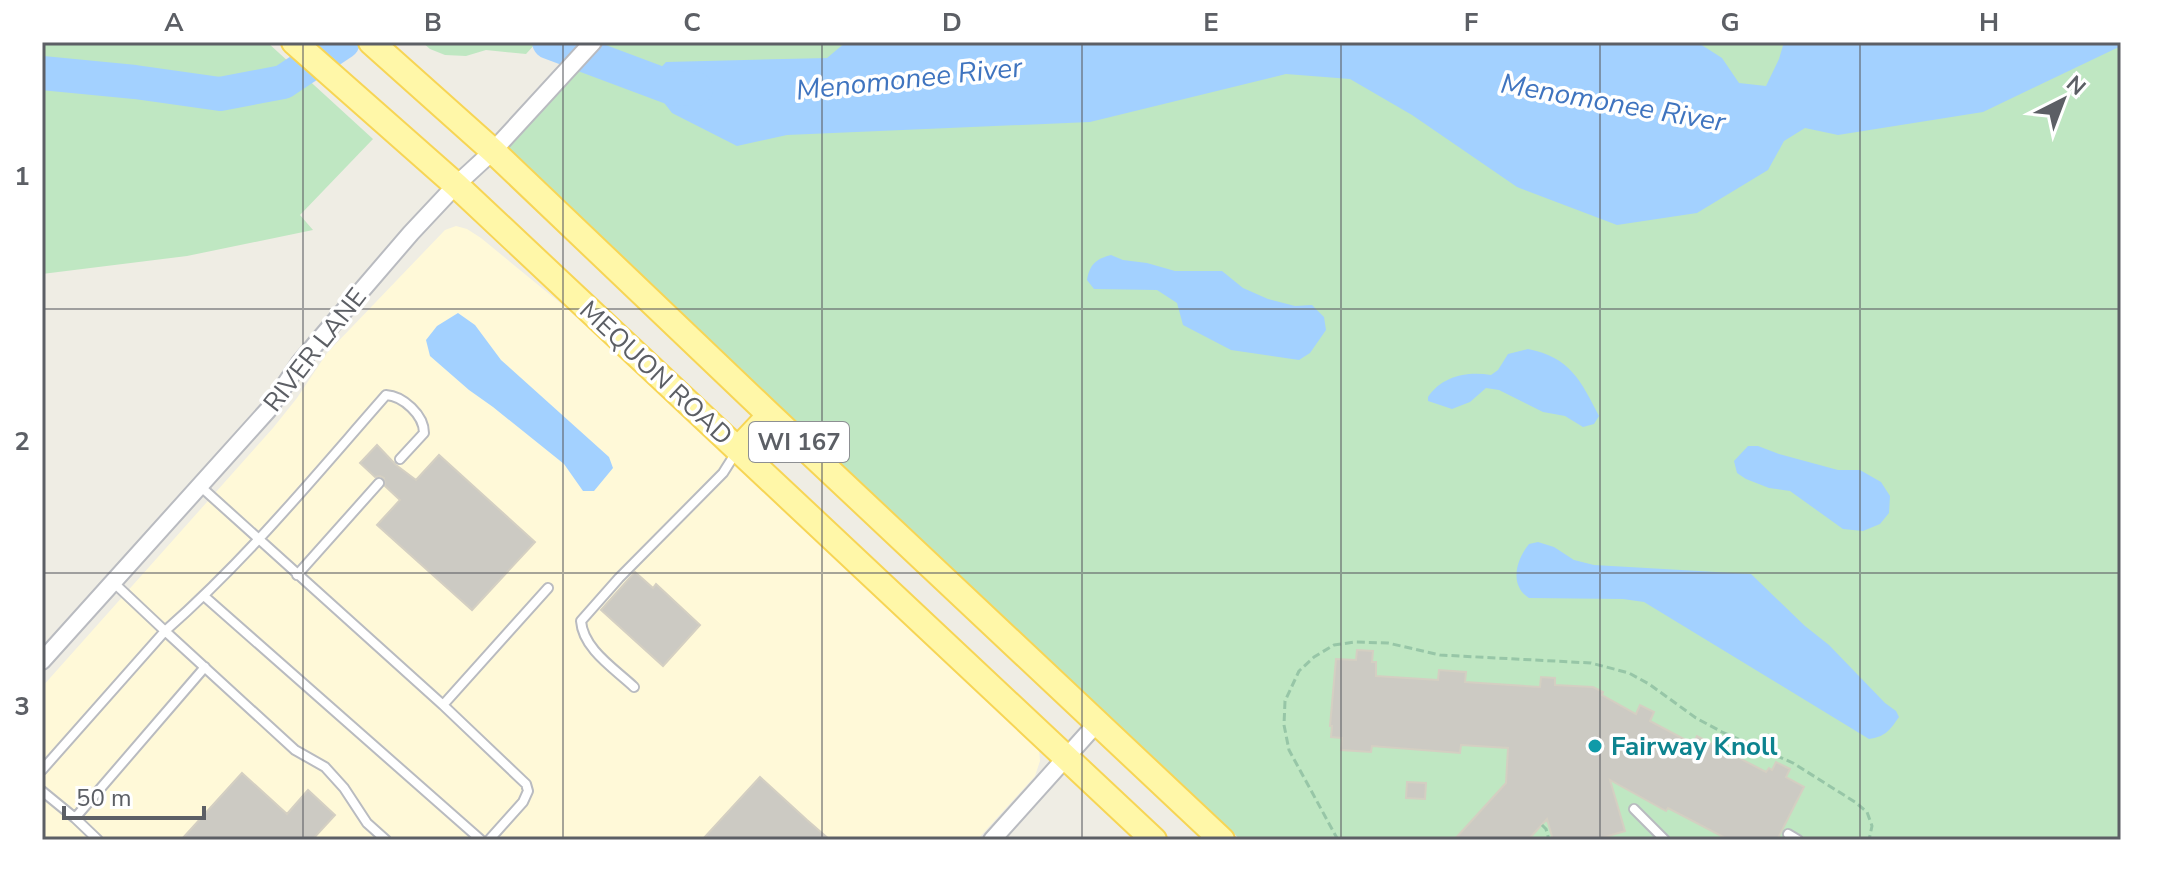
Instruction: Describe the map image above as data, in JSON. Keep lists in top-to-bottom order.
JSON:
{
  "streets": {
    "main road": ["MEQUON ROAD", "WI 167"],
    "street": ["RIVER LANE"]
  },
  "crossings": [
    ["RIVER LANE", "MEQUON ROAD"]
  ],
  "water": ["Menomonee River"],
  "places": ["Fairway Knoll"],
  "scale_bar": "50 m",
  "north": "top right",
  "grid": {
    "columns": [
      "A",
      "B",
      "C",
      "D",
      "E",
      "F",
      "G",
      "H"
    ],
    "rows": ["1", "2", "3"]
  }
}
